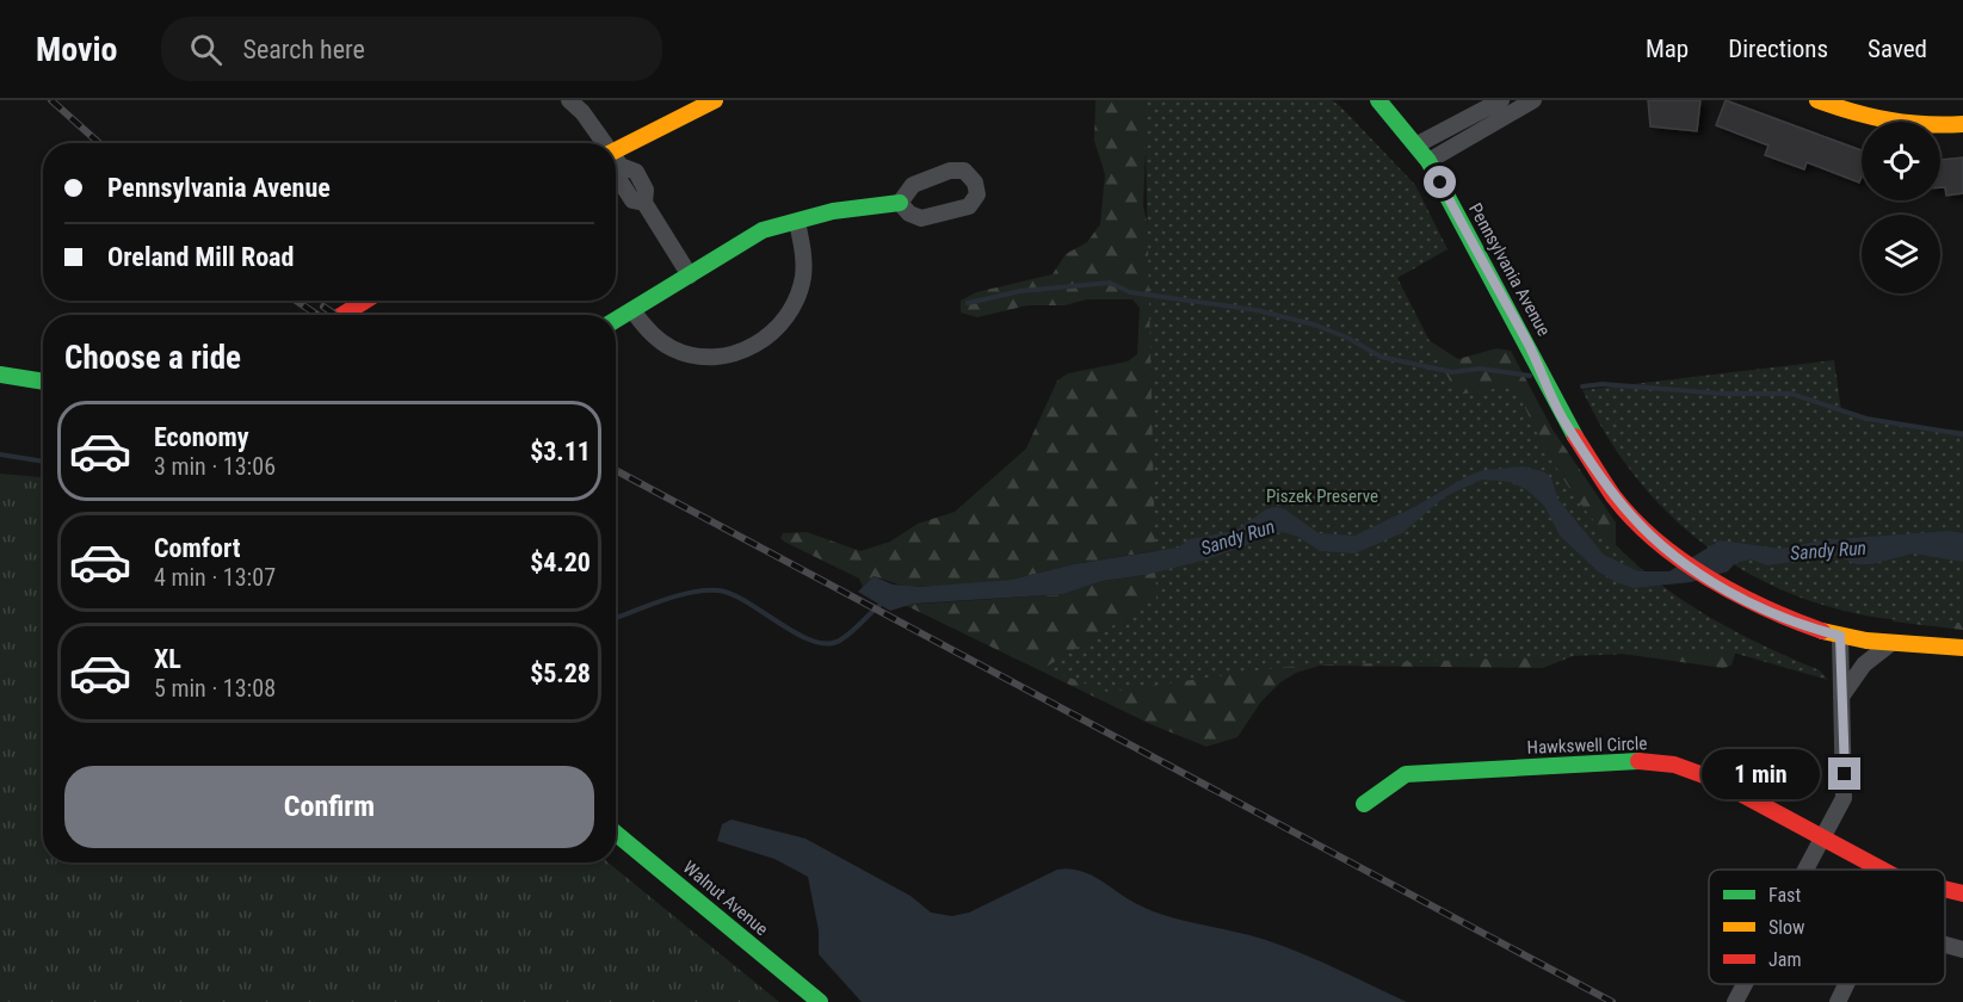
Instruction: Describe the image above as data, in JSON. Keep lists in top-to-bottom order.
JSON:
{
  "streets": {
    "street": ["Pennsylvania Avenue", "Hawkswell Circle", "Walnut Avenue"]
  },
  "water": ["Sandy Run"],
  "parks": ["Piszek Preserve"],
  "legend": ["Fast", "Slow", "Jam"],
  "page": {
    "header": "Movio",
    "search": "Search here",
    "nav": ["Map", "Directions", "Saved"],
    "banner": ["Pennsylvania Avenue", "Oreland Mill Road"],
    "heading": "Choose a ride",
    "list": [
      {
        "name": "Economy",
        "note": "3 min · 13:06",
        "value": "$3.11"
      },
      {
        "name": "Comfort",
        "note": "4 min · 13:07",
        "value": "$4.20"
      },
      {
        "name": "XL",
        "note": "5 min · 13:08",
        "value": "$5.28"
      }
    ],
    "bubble": "1 min",
    "buttons": "Confirm"
  }
}
